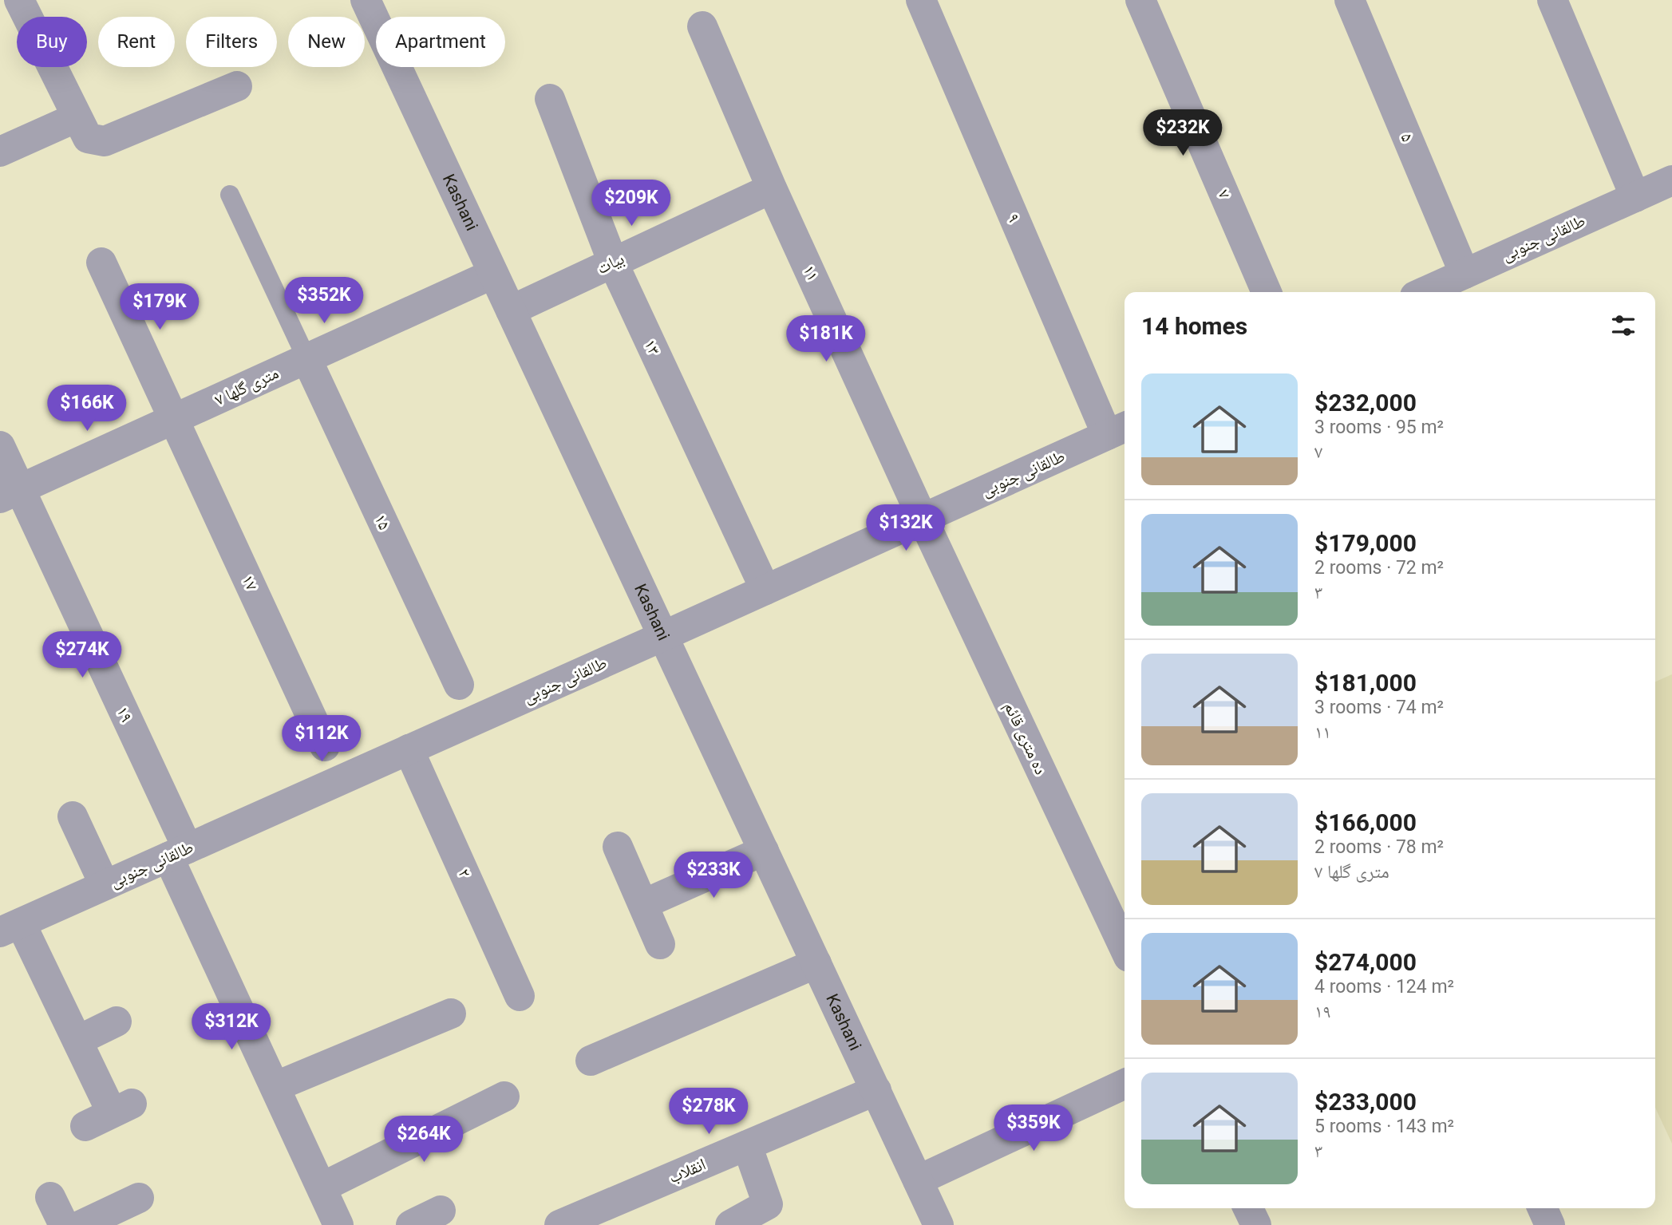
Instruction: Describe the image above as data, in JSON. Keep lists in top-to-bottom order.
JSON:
{
  "streets": {
    "street": [
      "۵",
      "۷",
      "Kashani",
      "۹",
      "طالقانی جنوبی",
      "بیات",
      "۱۱",
      "۱۳",
      "۷ متری گلها",
      "۱۵",
      "۱۷",
      "۱۹",
      "ده متری قائم",
      "۲",
      "انقلاب"
    ]
  },
  "crossings": [
    ["۵", "طالقانی جنوبی"],
    ["Kashani", "طالقانی جنوبی"],
    ["Kashani", "بیات"],
    ["Kashani", "۷ متری گلها"],
    ["Kashani", "انقلاب"],
    ["۹", "طالقانی جنوبی"],
    ["طالقانی جنوبی", "۱۱"],
    ["طالقانی جنوبی", "۱۳"],
    ["طالقانی جنوبی", "۱۹"],
    ["طالقانی جنوبی", "ده متری قائم"],
    ["طالقانی جنوبی", "۲"],
    ["بیات", "۱۱"],
    ["بیات", "۱۳"],
    ["۱۱", "ده متری قائم"],
    ["۷ متری گلها", "۱۵"],
    ["۷ متری گلها", "۱۷"],
    ["۷ متری گلها", "۱۹"]
  ],
  "page": {
    "chip": [
      "Buy",
      "Rent",
      "Filters",
      "New",
      "Apartment"
    ],
    "price": [
      "$232K",
      "$209K",
      "$352K",
      "$179K",
      "$181K",
      "$166K",
      "$132K",
      "$274K",
      "$112K",
      "$233K",
      "$312K",
      "$278K",
      "$359K",
      "$264K"
    ],
    "heading": "14 homes",
    "list": [
      {
        "name": "$232,000",
        "note": "3 rooms · 95 m² · ۷"
      },
      {
        "name": "$179,000",
        "note": "2 rooms · 72 m² · ۳"
      },
      {
        "name": "$181,000",
        "note": "3 rooms · 74 m² · ۱۱"
      },
      {
        "name": "$166,000",
        "note": "2 rooms · 78 m² · ۷ متری گلها"
      },
      {
        "name": "$274,000",
        "note": "4 rooms · 124 m² · ۱۹"
      },
      {
        "name": "$233,000",
        "note": "5 rooms · 143 m² · ۳"
      }
    ]
  }
}
